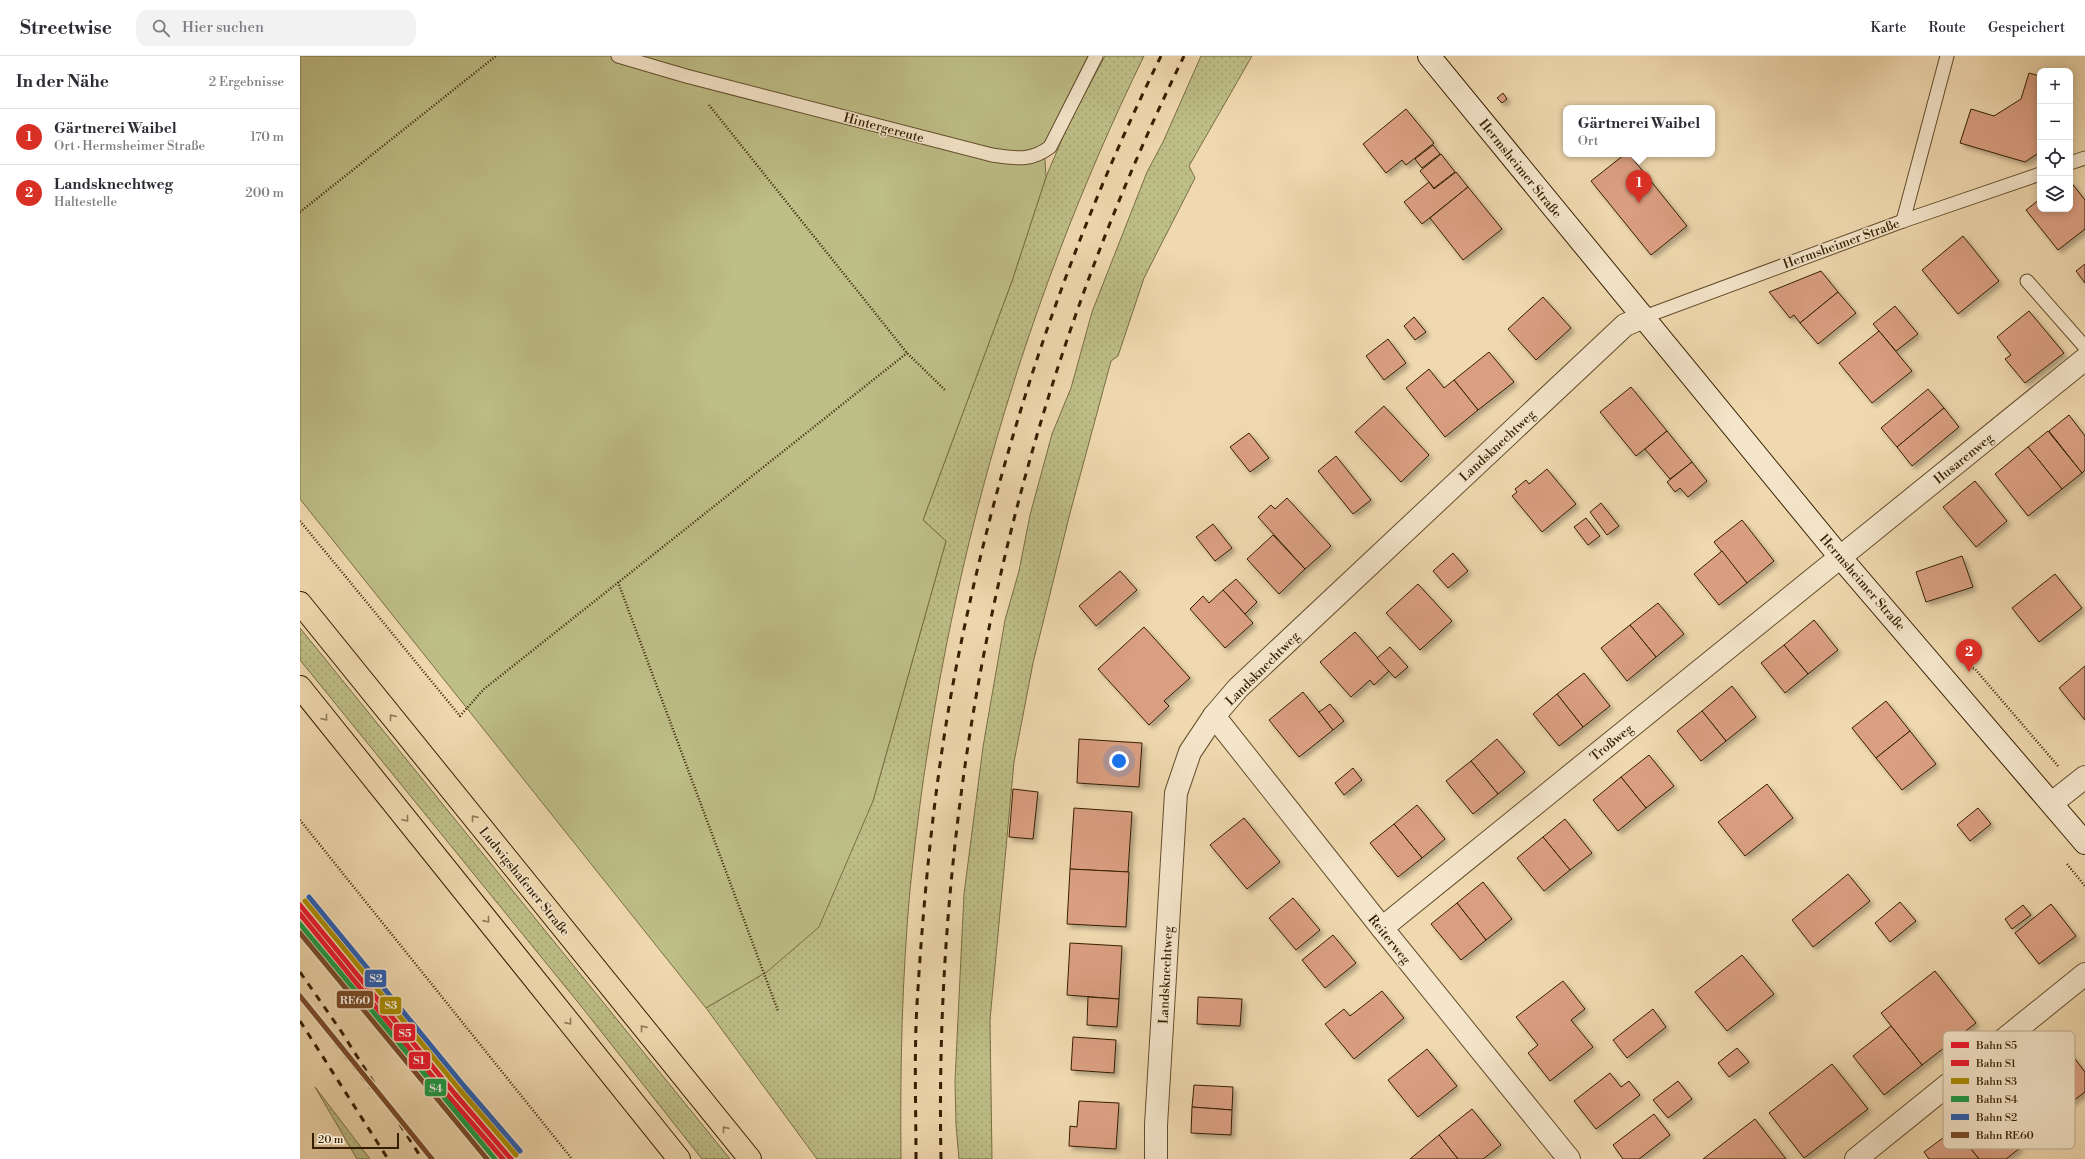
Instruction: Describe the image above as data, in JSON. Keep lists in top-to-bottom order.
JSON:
{
  "streets": {
    "main road": ["Ludwigshafener Straße"],
    "street": [
      "Hermsheimer Straße",
      "Landsknechtweg",
      "Husarenweg",
      "Troßweg",
      "Reiterweg"
    ],
    "lane": ["Hintergereute"]
  },
  "crossings": [
    ["Hermsheimer Straße", "Landsknechtweg"],
    ["Hermsheimer Straße", "Husarenweg"],
    ["Hermsheimer Straße", "Troßweg"],
    ["Landsknechtweg", "Reiterweg"],
    ["Husarenweg", "Troßweg"],
    ["Troßweg", "Reiterweg"]
  ],
  "lines": [
    "rail line S2",
    "rail line S3",
    "rail line S5",
    "rail line S1",
    "rail line S4",
    "rail line RE60"
  ],
  "legend": [
    "Bahn S5",
    "Bahn S1",
    "Bahn S3",
    "Bahn S4",
    "Bahn S2",
    "Bahn RE60"
  ],
  "scale_bar": "20 m",
  "page": {
    "header": "Streetwise",
    "search": "Hier suchen",
    "nav": ["Karte", "Route", "Gespeichert"],
    "heading": ["In der Nähe", "2 Ergebnisse"],
    "map_buttons": ["+", "−"],
    "popup": ["Gärtnerei Waibel", "Ort"],
    "list": [
      {
        "mark": "1",
        "name": "Gärtnerei Waibel",
        "note": "Ort · Hermsheimer Straße",
        "value": "170 m"
      },
      {
        "mark": "2",
        "name": "Landsknechtweg",
        "note": "Haltestelle",
        "value": "200 m"
      }
    ],
    "pins": ["1", "2"],
    "scale": "20 m"
  }
}
